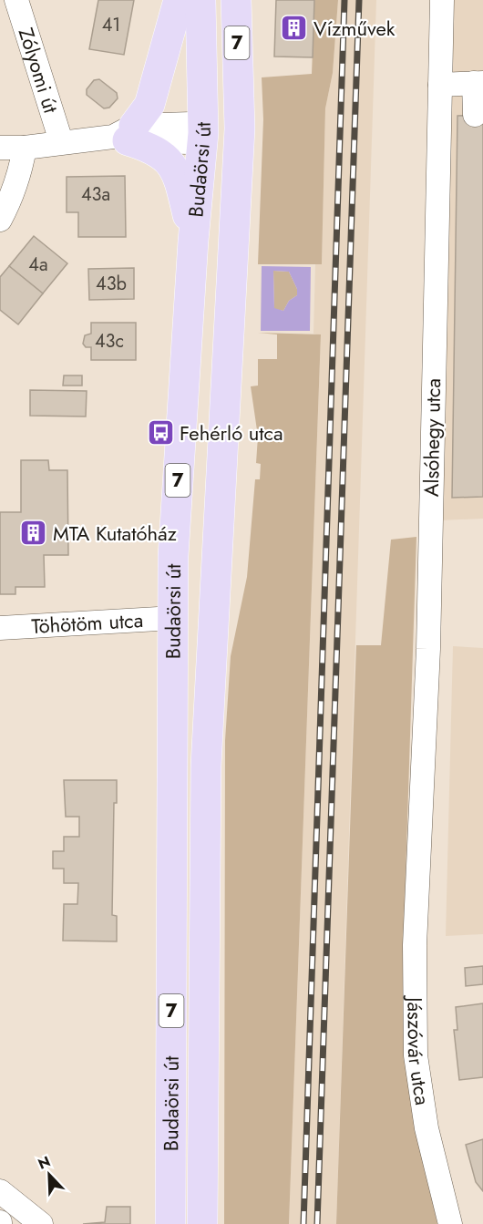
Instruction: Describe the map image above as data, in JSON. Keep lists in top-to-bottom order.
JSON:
{
  "streets": {
    "main road": ["7", "Budaörsi út"],
    "street": [
      "Zólyomi út",
      "Alsóhegy utca",
      "Töhötöm utca",
      "Jászóvár utca"
    ]
  },
  "crossings": [
    ["Budaörsi út", "Töhötöm utca"],
    ["Alsóhegy utca", "Jászóvár utca"]
  ],
  "places": {
    "building": ["Vízművek", "MTA Kutatóház"],
    "bus stop": ["Fehérló utca"]
  },
  "house_numbers": [
    "41",
    "43a",
    "4a",
    "43b",
    "43c"
  ],
  "north": "top left"
}
